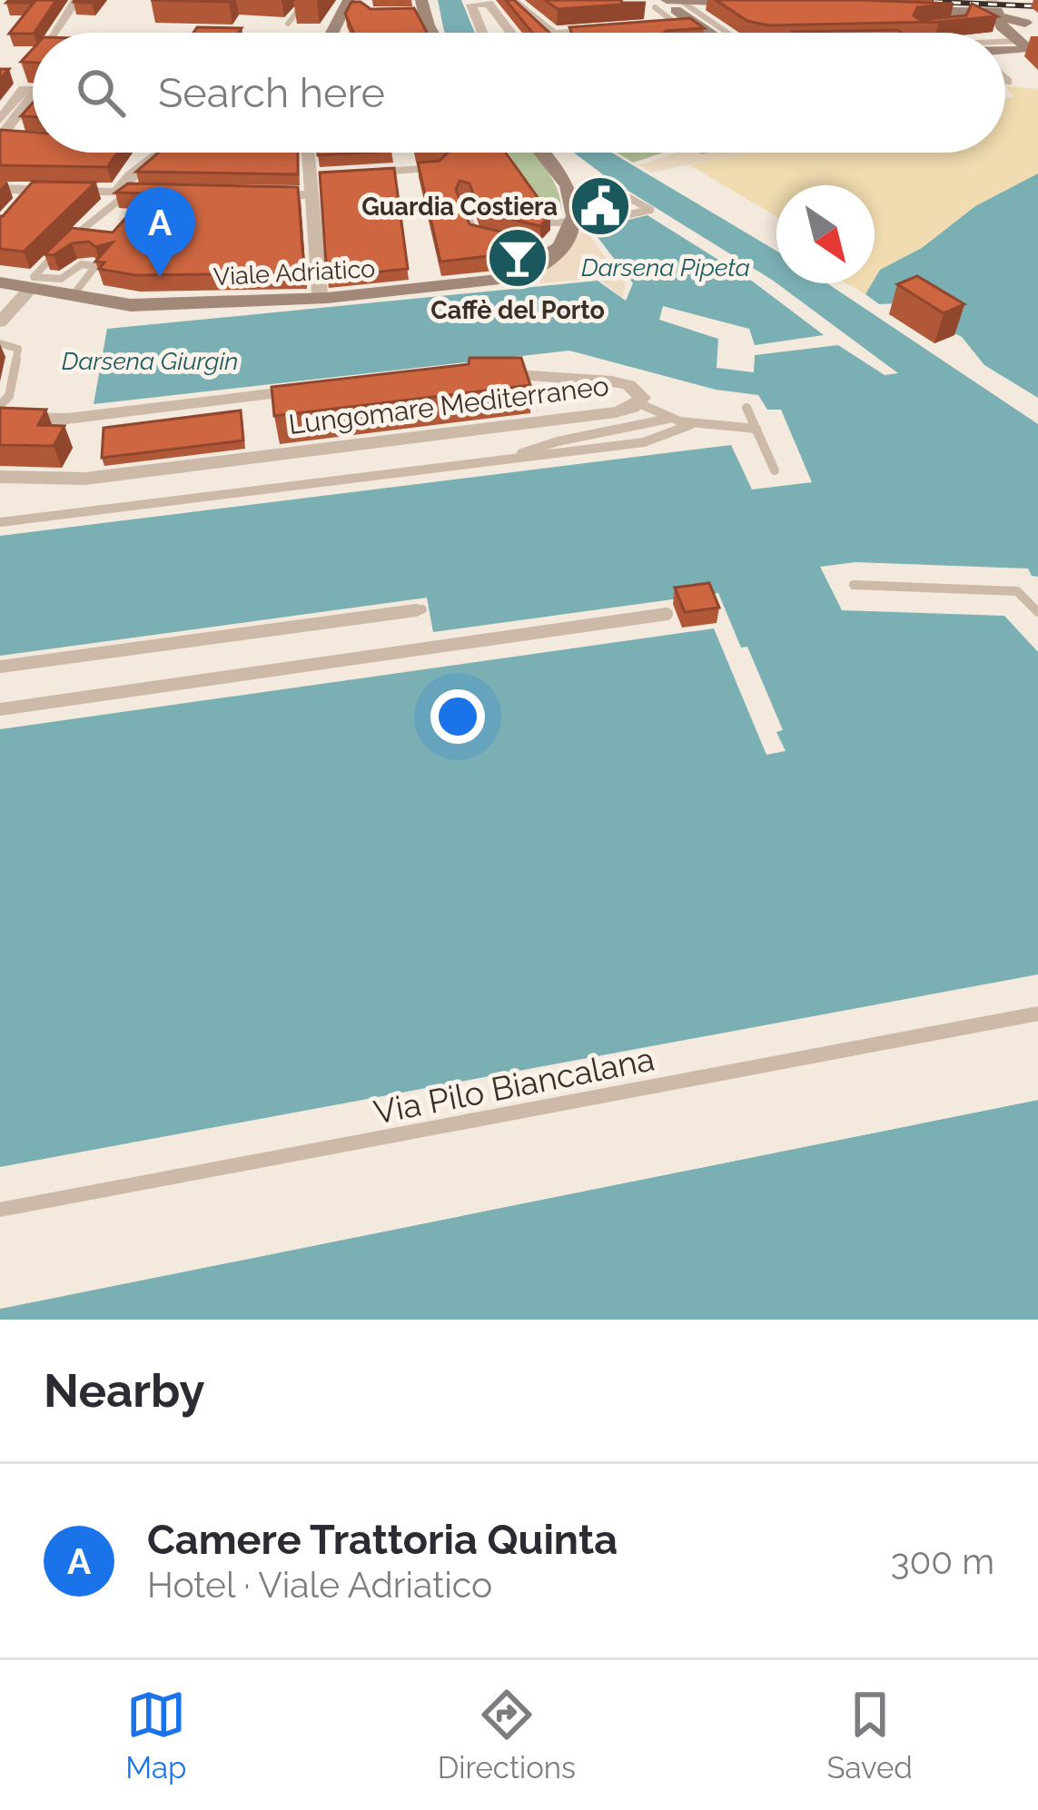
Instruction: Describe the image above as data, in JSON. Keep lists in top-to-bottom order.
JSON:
{
  "streets": {
    "street": ["Viale Adriatico", "Lungomare Mediterraneo"],
    "lane": ["Via Pilo Biancalana"]
  },
  "water": ["Darsena Pipeta", "Darsena Giurgin"],
  "places": {
    "public building": ["Guardia Costiera"],
    "bar": ["Caffè del Porto"]
  },
  "north": "bottom right",
  "page": {
    "search": "Search here",
    "pins": "A",
    "heading": "Nearby",
    "list": [
      {
        "mark": "A",
        "name": "Camere Trattoria Quinta",
        "note": "Hotel · Viale Adriatico",
        "value": "300 m"
      }
    ],
    "nav": ["Map", "Directions", "Saved"]
  }
}
